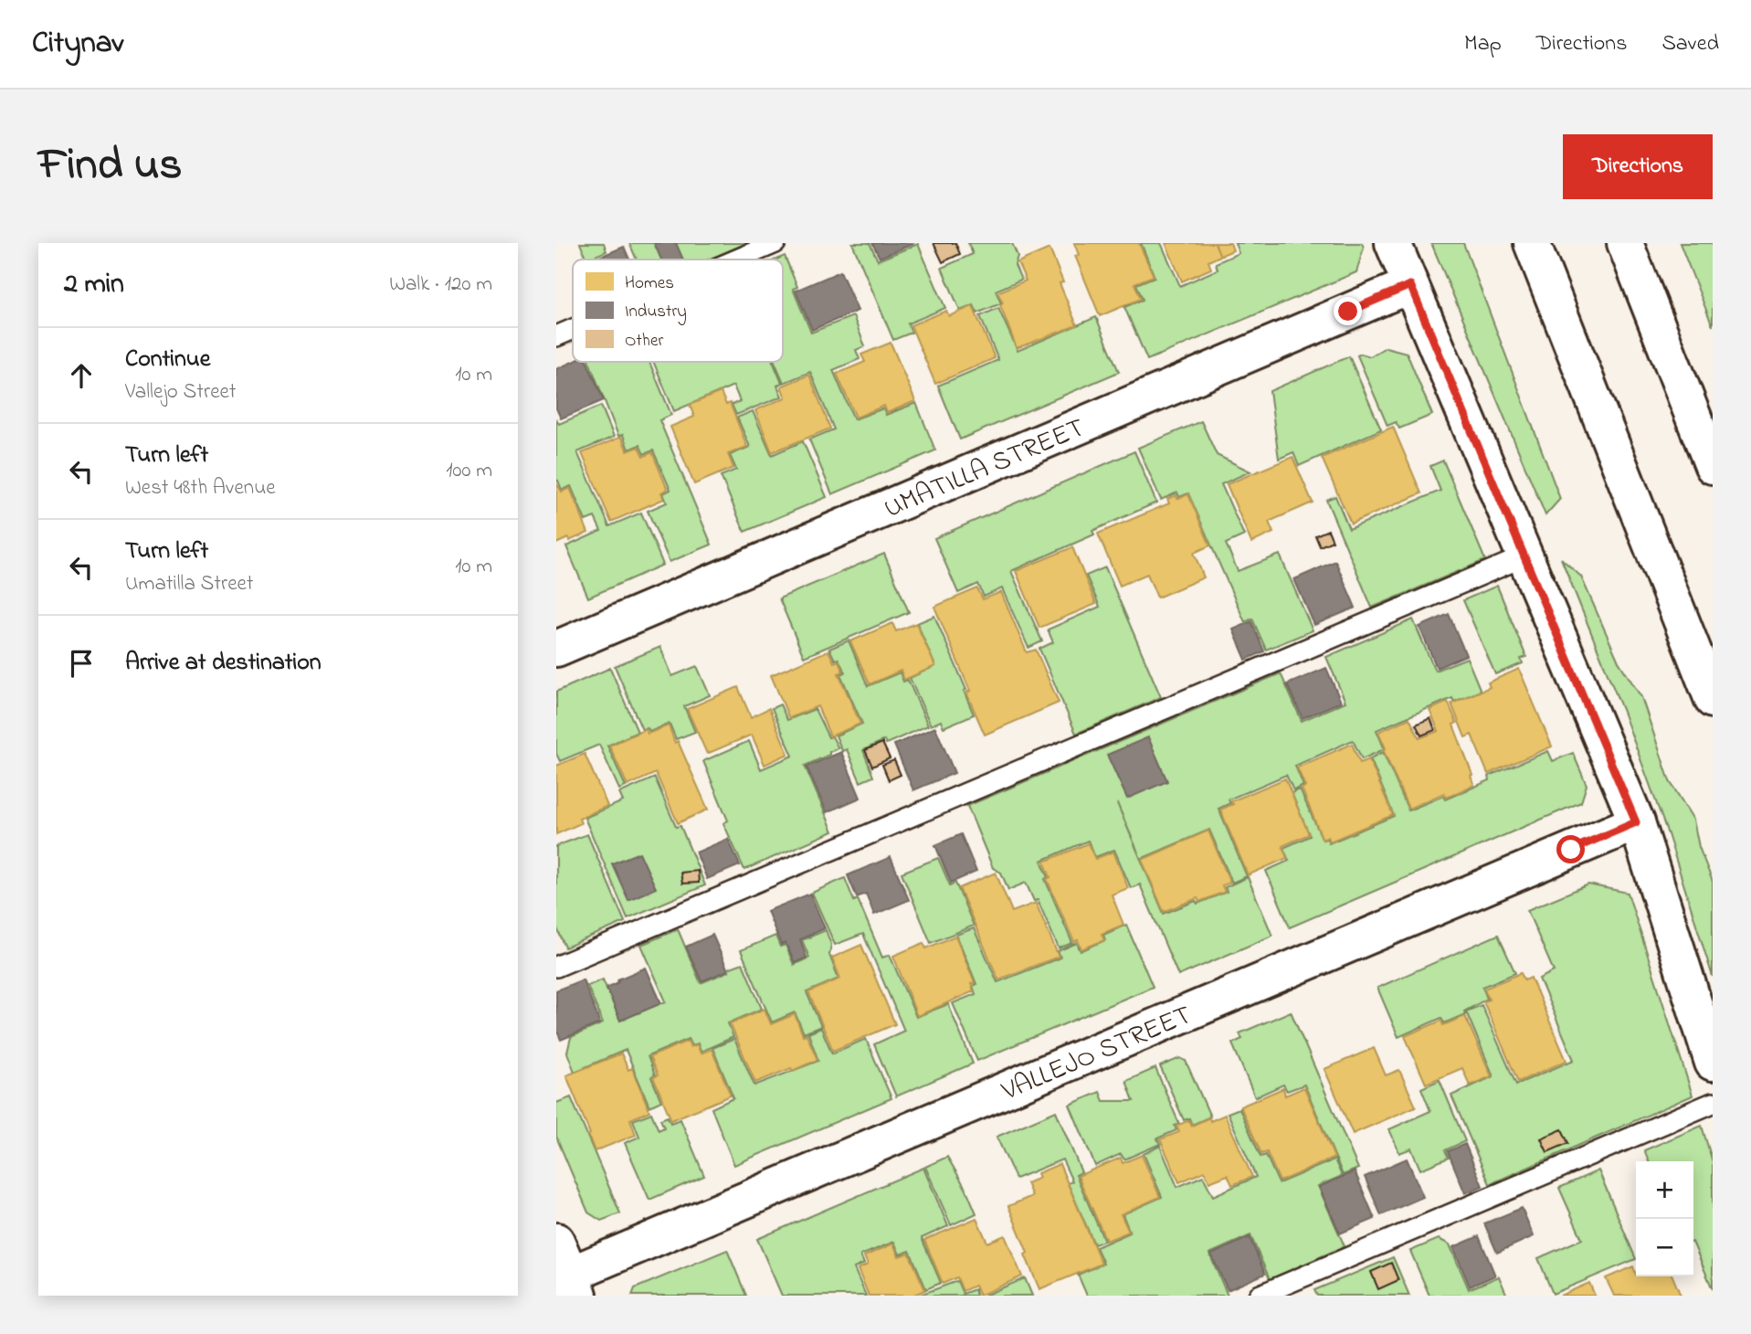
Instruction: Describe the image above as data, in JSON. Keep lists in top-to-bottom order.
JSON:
{
  "streets": {
    "main road": ["UMATILLA STREET", "VALLEJO STREET"]
  },
  "legend": ["Homes", "Industry", "Other"],
  "page": {
    "header": "Citynav",
    "nav": ["Map", "Directions", "Saved"],
    "title": "Find us",
    "buttons": "Directions",
    "heading": ["2 min", "Walk · 120 m"],
    "list": [
      ["Continue", "Vallejo Street", "10 m"],
      ["Turn left", "West 48th Avenue", "100 m"],
      ["Turn left", "Umatilla Street", "10 m"],
      "Arrive at destination"
    ],
    "map_buttons": ["+", "−"]
  }
}
